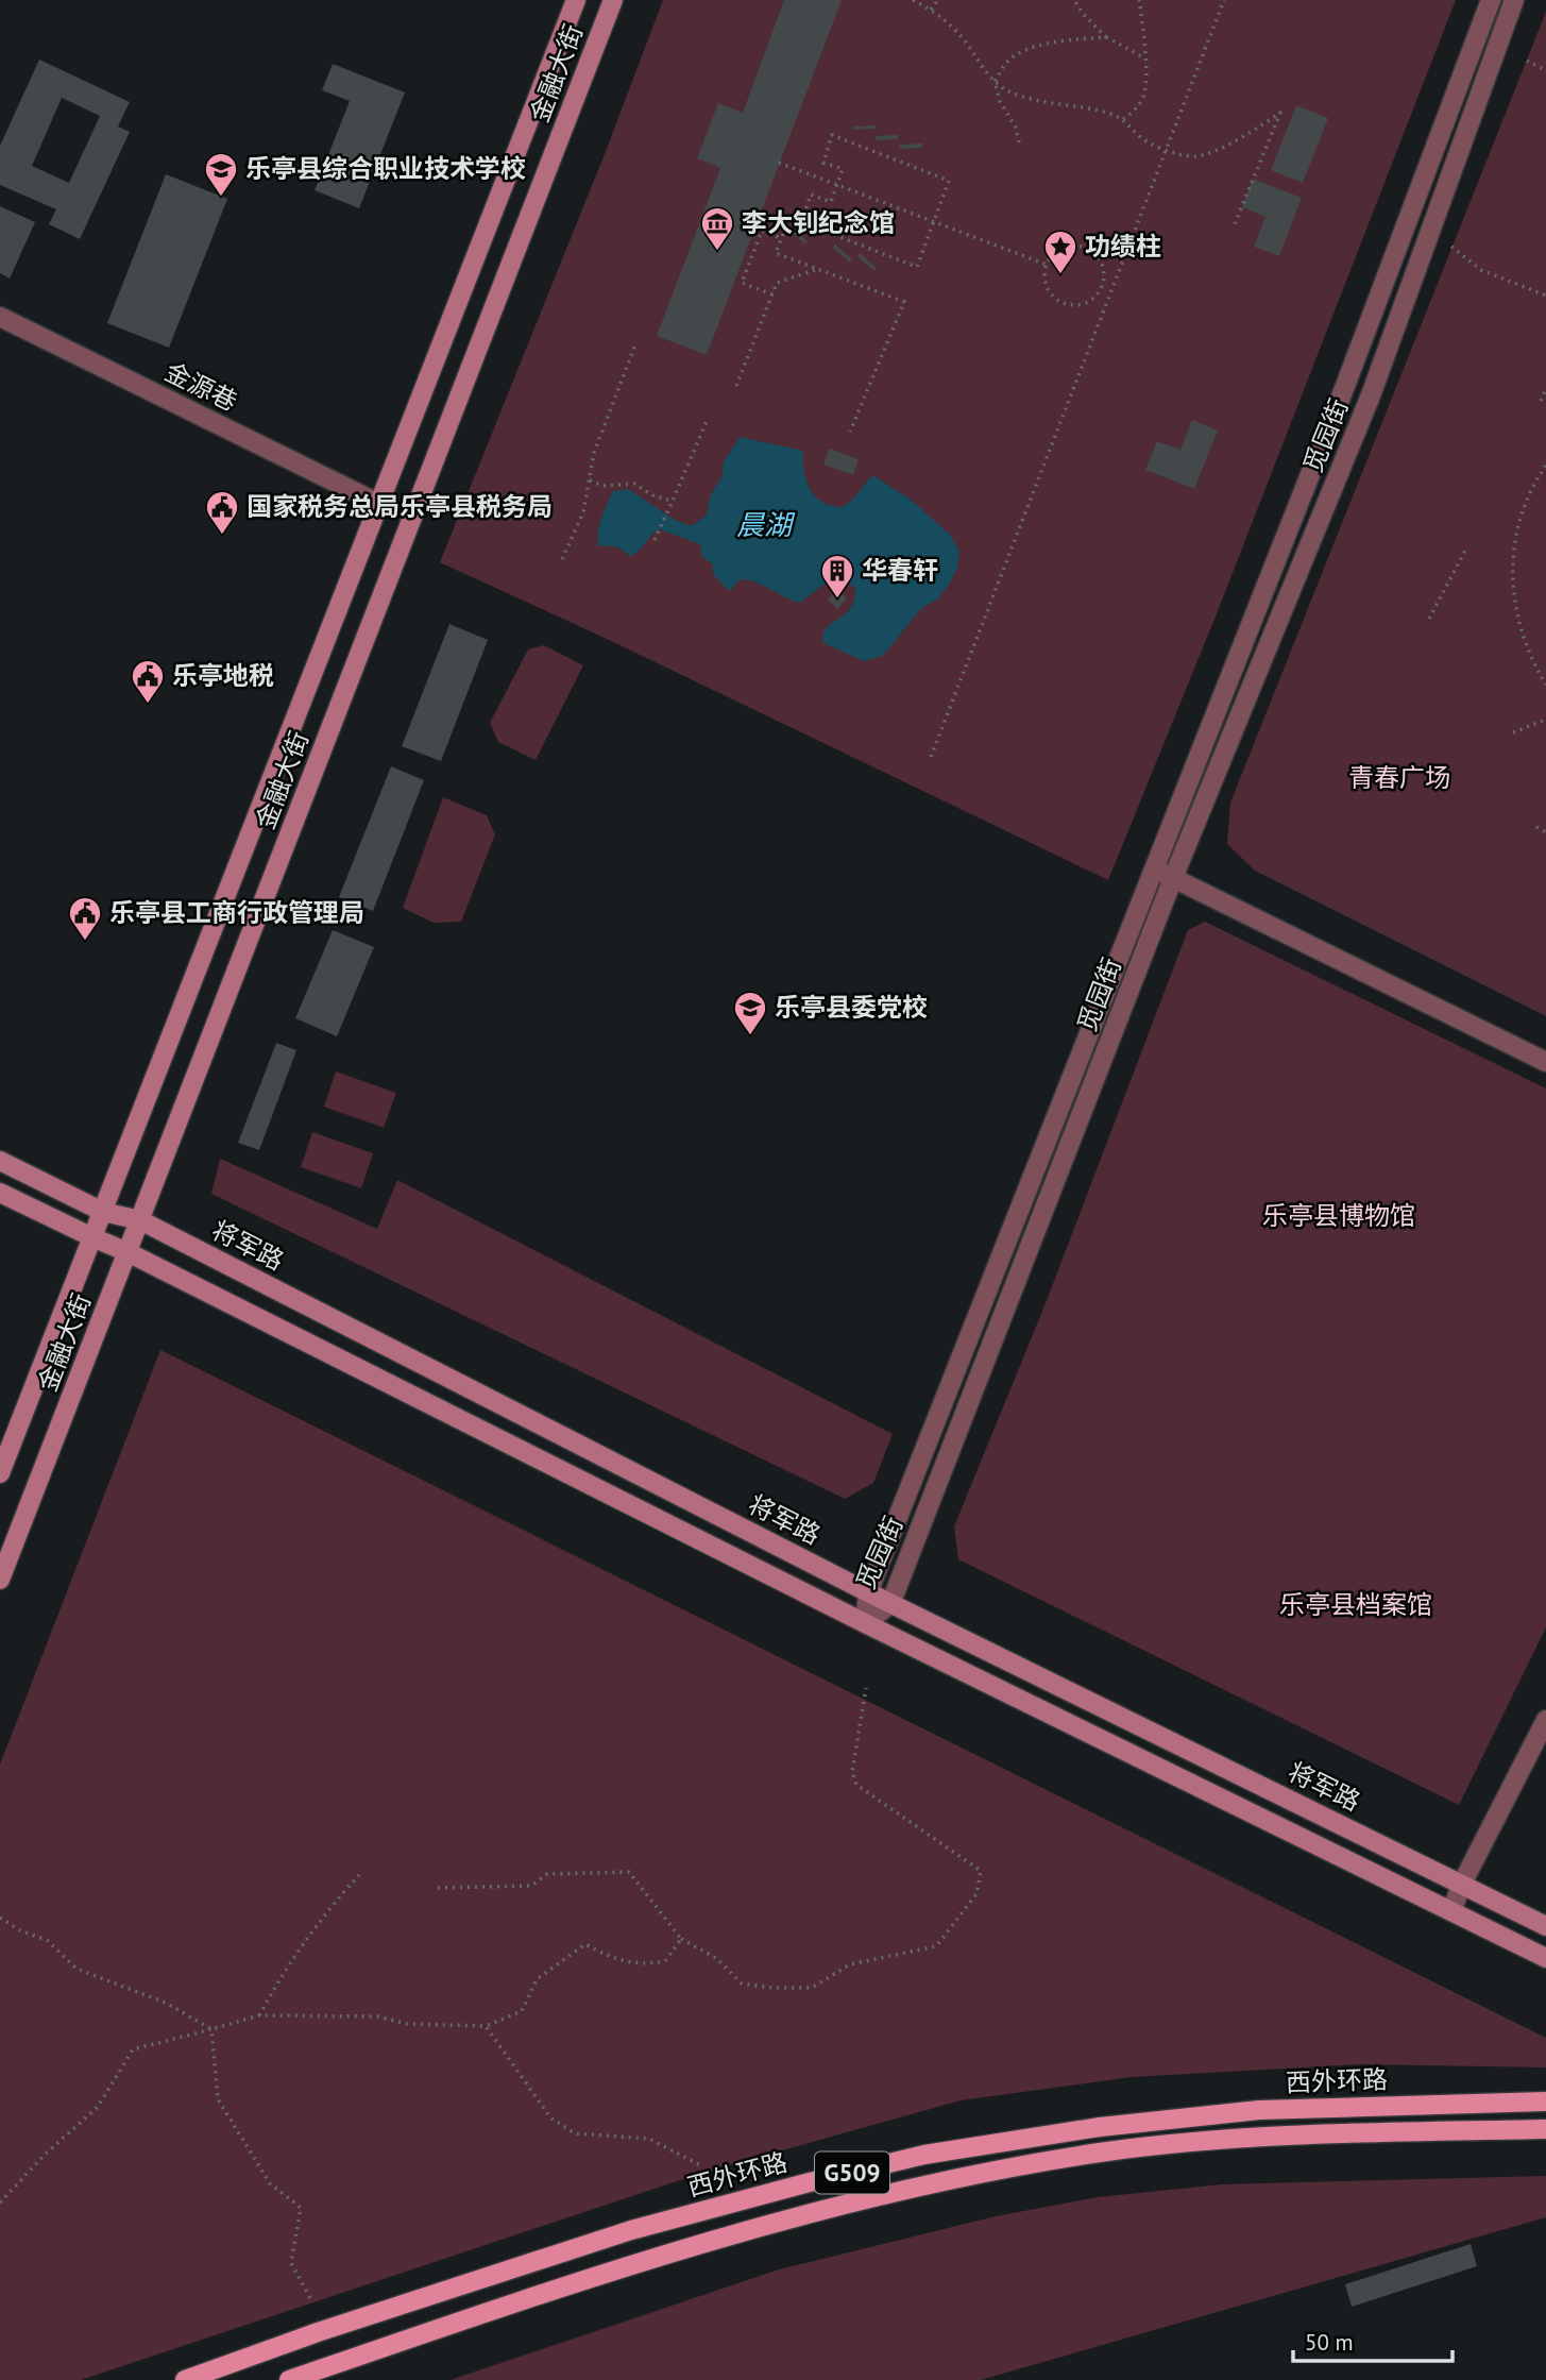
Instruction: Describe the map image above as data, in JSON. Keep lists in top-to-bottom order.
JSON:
{
  "streets": {
    "main road": [
      "金融大街",
      "将军路",
      "西外环路",
      "G509"
    ],
    "street": ["金源巷", "觅园街"]
  },
  "crossings": [
    ["金融大街", "金源巷"],
    ["金融大街", "将军路"],
    ["觅园街", "将军路"]
  ],
  "water": ["晨湖"],
  "parks": ["青春广场", "乐亭县博物馆", "乐亭县档案馆"],
  "places": {
    "school or university": ["乐亭县综合职业技术学校", "乐亭县委党校"],
    "museum": ["李大钊纪念馆"],
    "place": ["功绩柱"],
    "public building": ["国家税务总局乐亭县税务局", "乐亭地税", "乐亭县工商行政管理局"],
    "building": ["华春轩"]
  },
  "scale_bar": "50 m"
}
